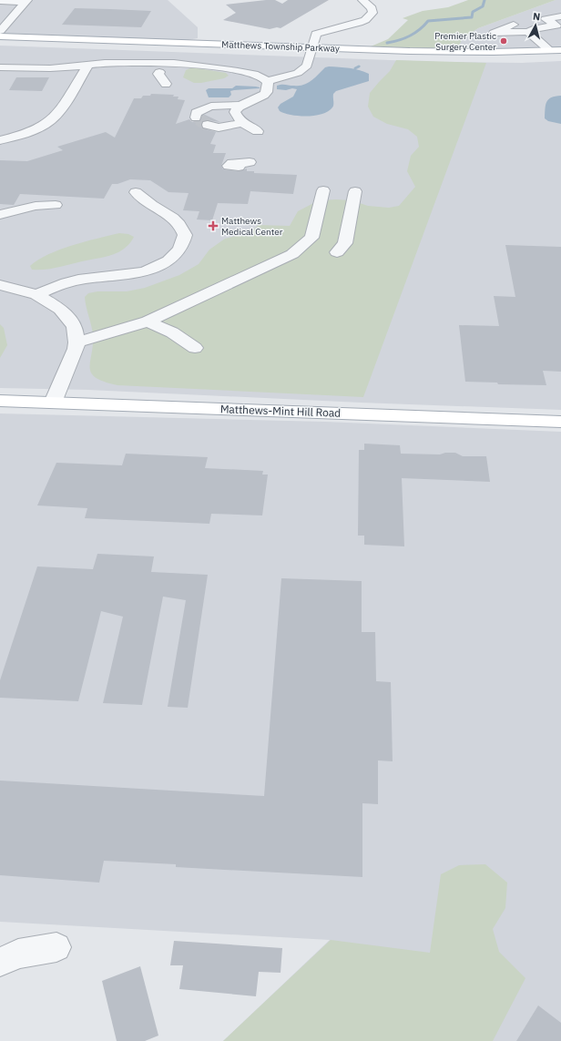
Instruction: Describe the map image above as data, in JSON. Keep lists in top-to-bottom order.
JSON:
{
  "streets": {
    "main road": ["Matthews Township Parkway", "Matthews-Mint Hill Road"]
  },
  "places": {
    "other": ["Premier Plastic Surgery Center"],
    "health": ["Matthews Medical Center"]
  },
  "north": "top"
}
